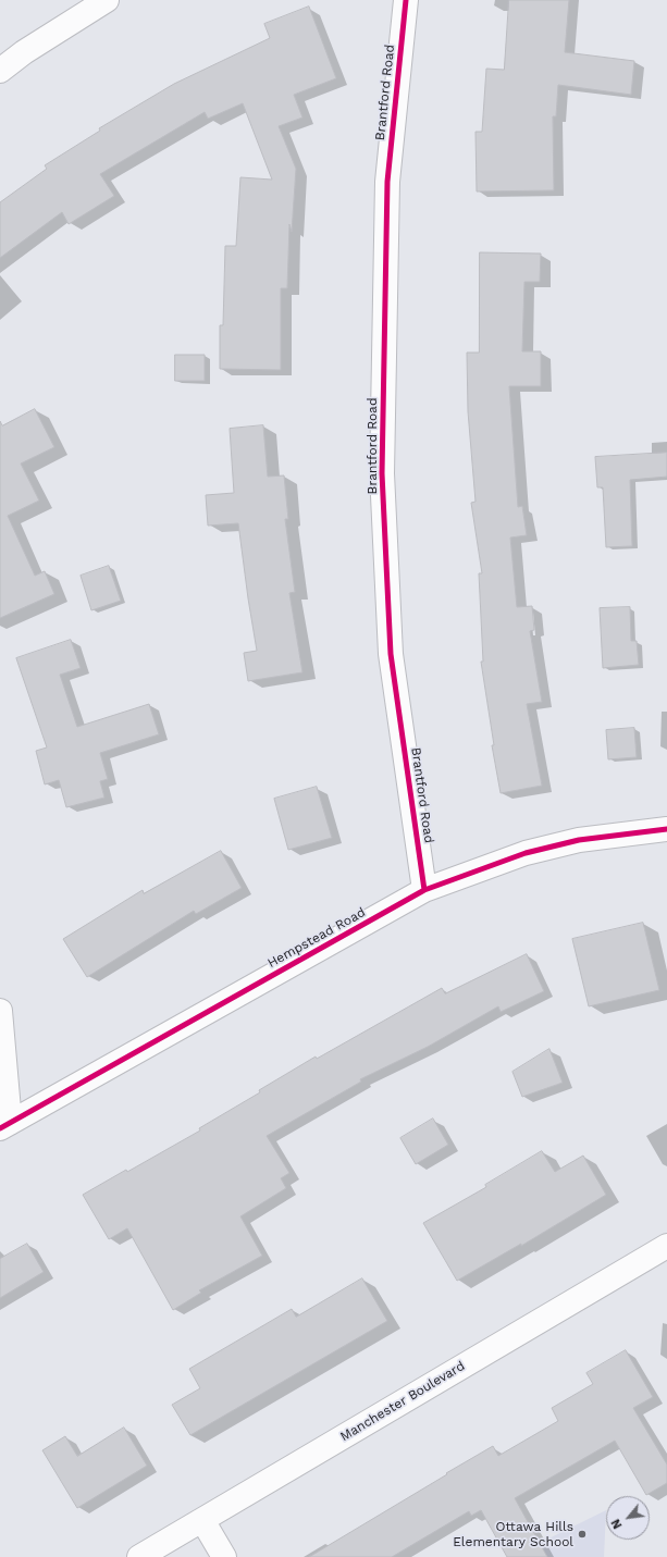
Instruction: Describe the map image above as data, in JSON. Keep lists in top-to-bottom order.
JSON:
{
  "streets": {
    "street": ["Brantford Road", "Hempstead Road", "Manchester Boulevard"]
  },
  "crossings": [
    ["Brantford Road", "Hempstead Road"]
  ],
  "places": ["Ottawa Hills Elementary School"],
  "north": "bottom left"
}
